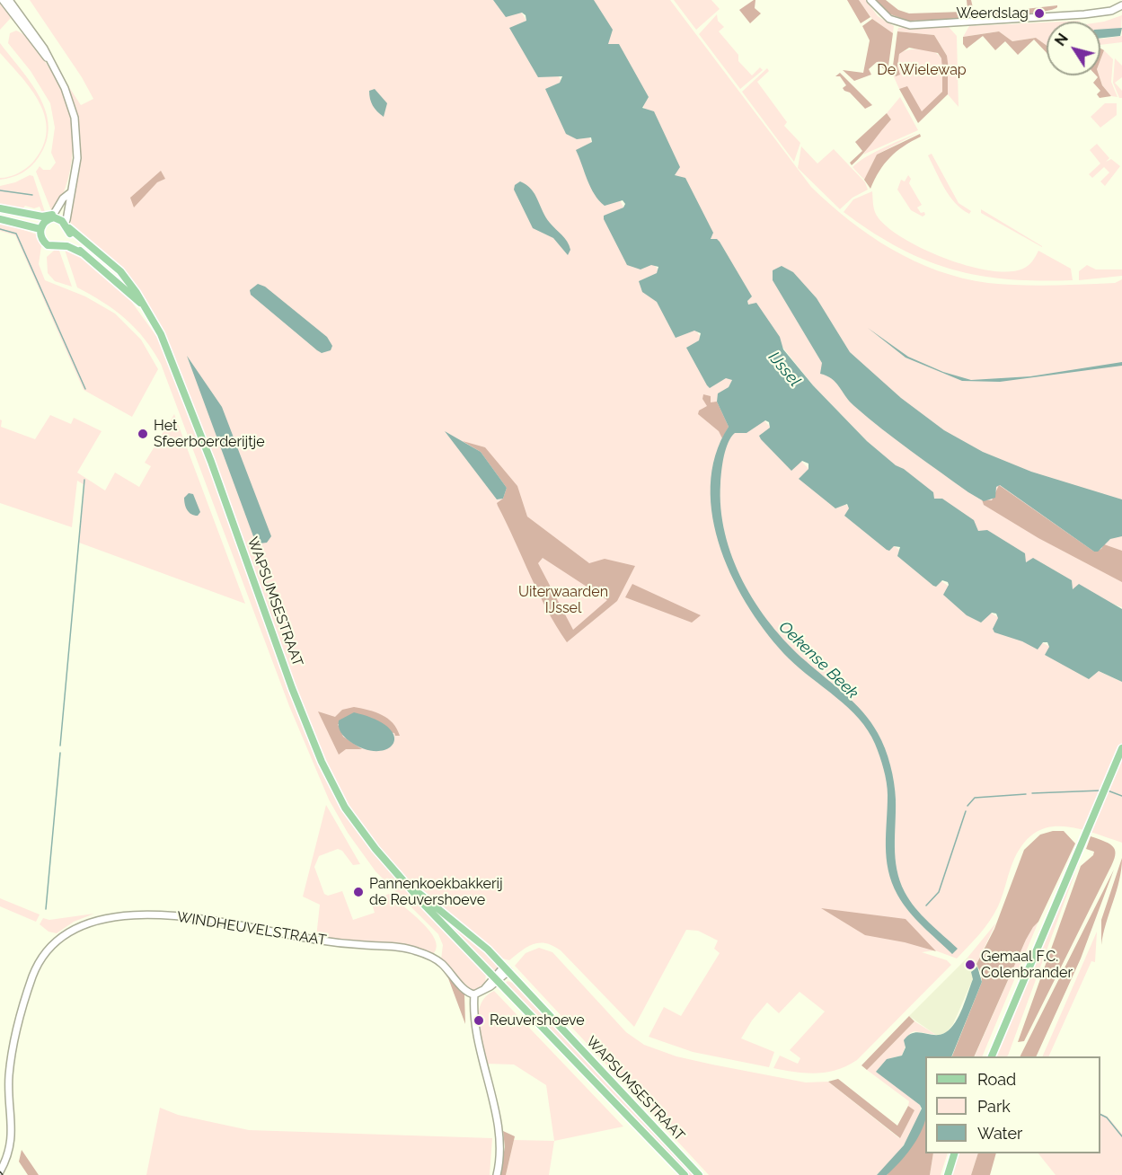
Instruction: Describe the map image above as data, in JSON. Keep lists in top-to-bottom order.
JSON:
{
  "streets": {
    "main road": ["WAPSUMSESTRAAT"],
    "street": ["WINDHEUVELSTRAAT"]
  },
  "water": ["IJssel", "Oekense Beek"],
  "parks": ["De Wielewap", "Uiterwaarden IJssel"],
  "places": [
    "Weerdslag",
    "Het Sfeerboerderijtje",
    "Pannenkoekbakkerij de Reuvershoeve",
    "Gemaal F.C. Colenbrander",
    "Reuvershoeve"
  ],
  "legend": ["Road", "Park", "Water"],
  "north": "top left"
}
